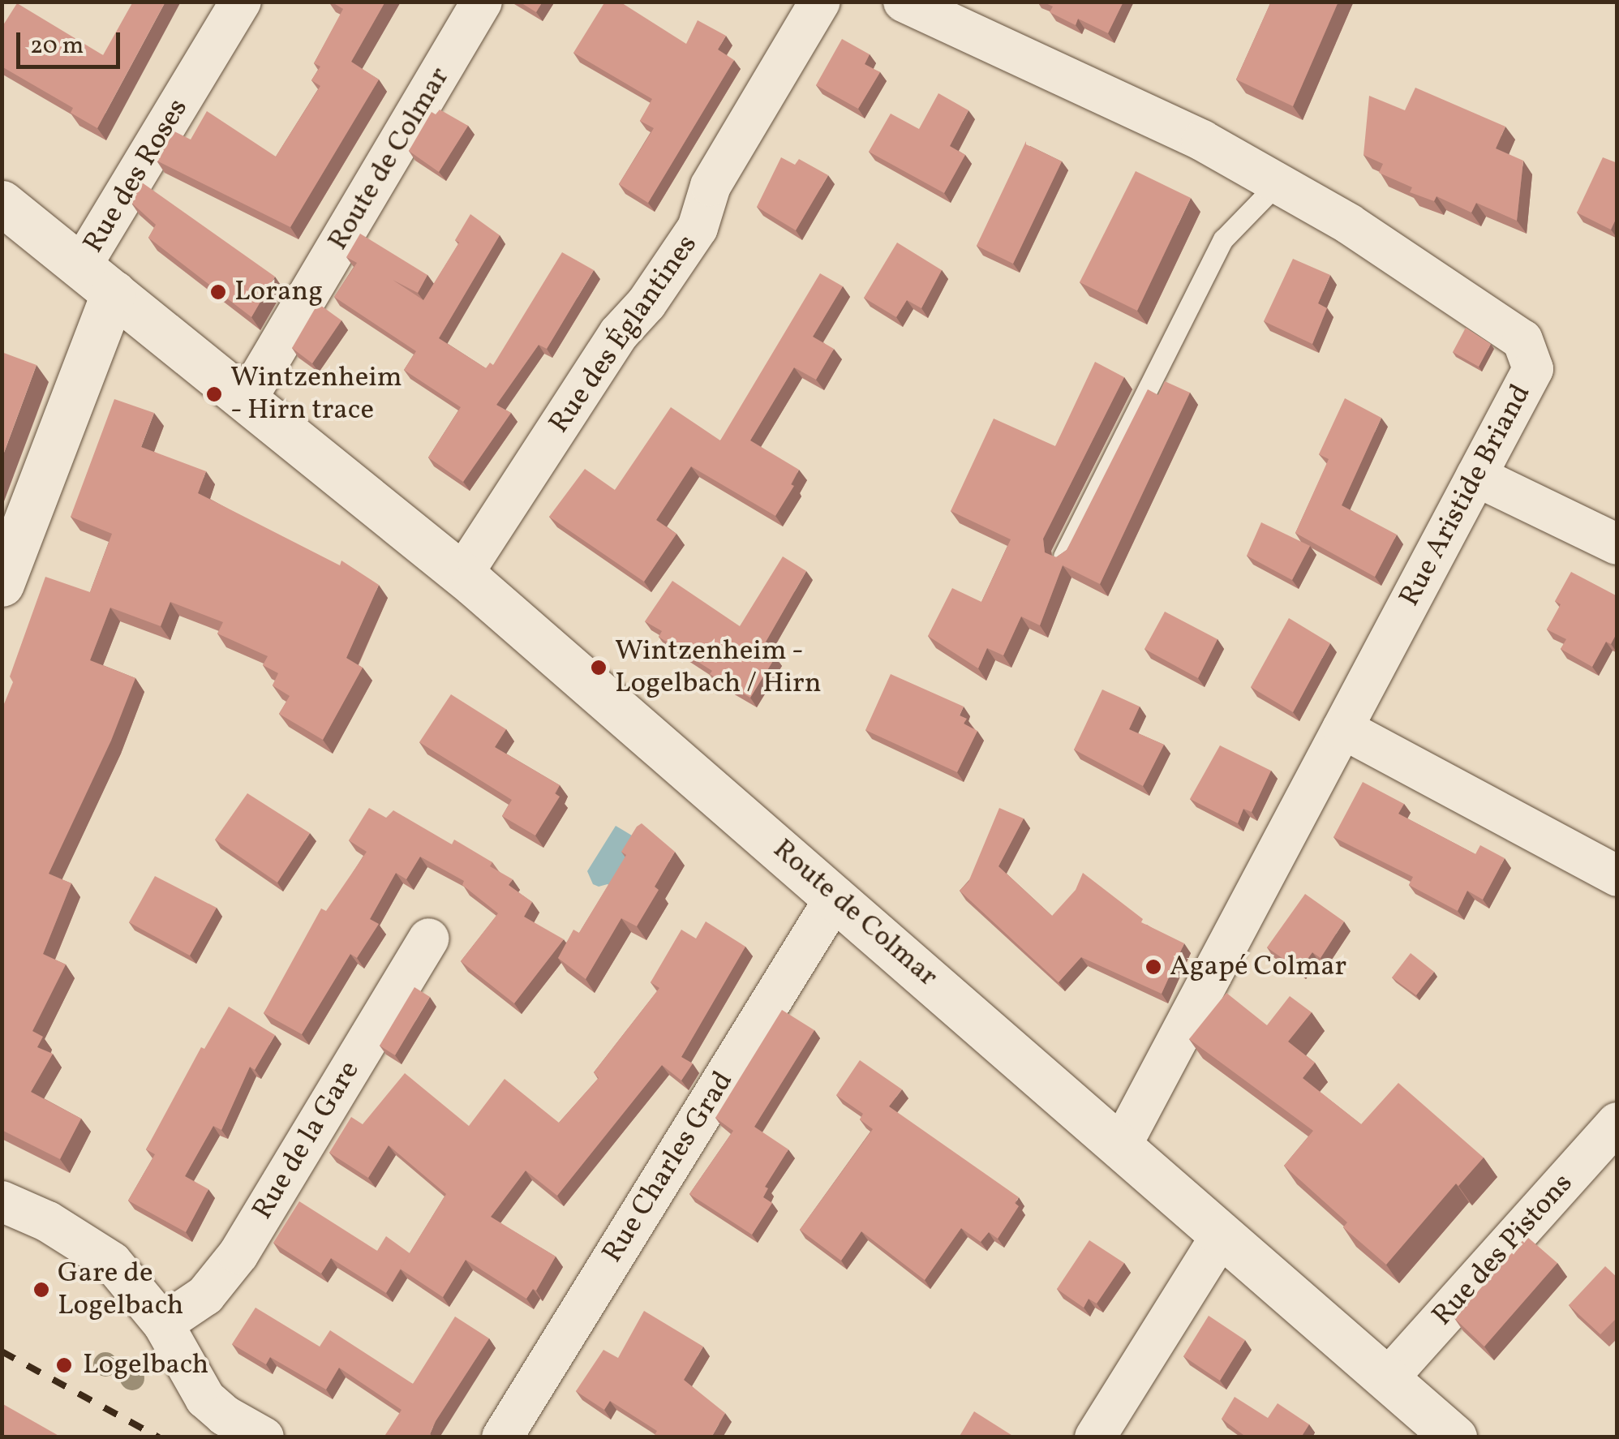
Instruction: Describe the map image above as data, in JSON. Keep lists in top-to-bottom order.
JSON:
{
  "streets": {
    "main road": ["Route de Colmar"],
    "street": [
      "Rue des Roses",
      "Rue des Églantines",
      "Rue Aristide Briand",
      "Rue de la Gare",
      "Rue Charles Grad",
      "Rue des Pistons"
    ]
  },
  "crossings": [
    ["Route de Colmar", "Rue des Roses"],
    ["Route de Colmar", "Rue des Églantines"],
    ["Route de Colmar", "Rue Aristide Briand"],
    ["Route de Colmar", "Rue Charles Grad"]
  ],
  "places": [
    "Lorang",
    "Wintzenheim - Hirn trace",
    "Wintzenheim - Logelbach / Hirn",
    "Agapé Colmar",
    "Gare de Logelbach",
    "Logelbach"
  ],
  "scale_bar": "20 m"
}
